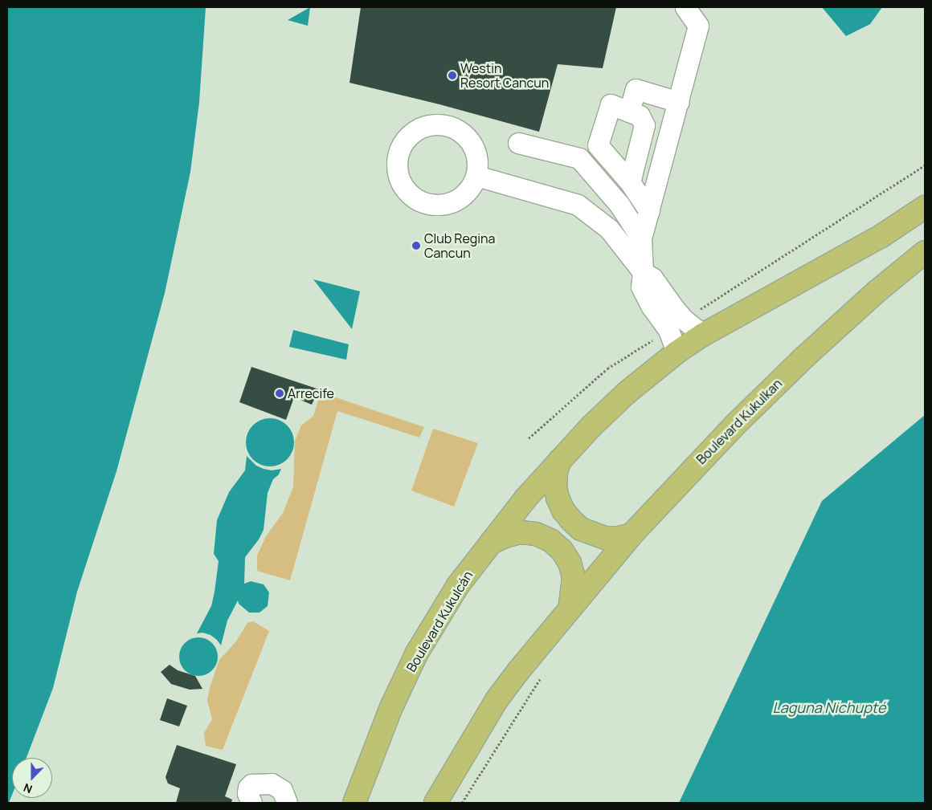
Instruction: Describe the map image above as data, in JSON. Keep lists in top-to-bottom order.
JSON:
{
  "streets": {
    "main road": ["Boulevard Kukulkan", "Boulevard Kukulcán"]
  },
  "water": ["Laguna Nichupté"],
  "places": ["Westin Resort Cancun", "Club Regina Cancun", "Arrecife"],
  "north": "bottom"
}
